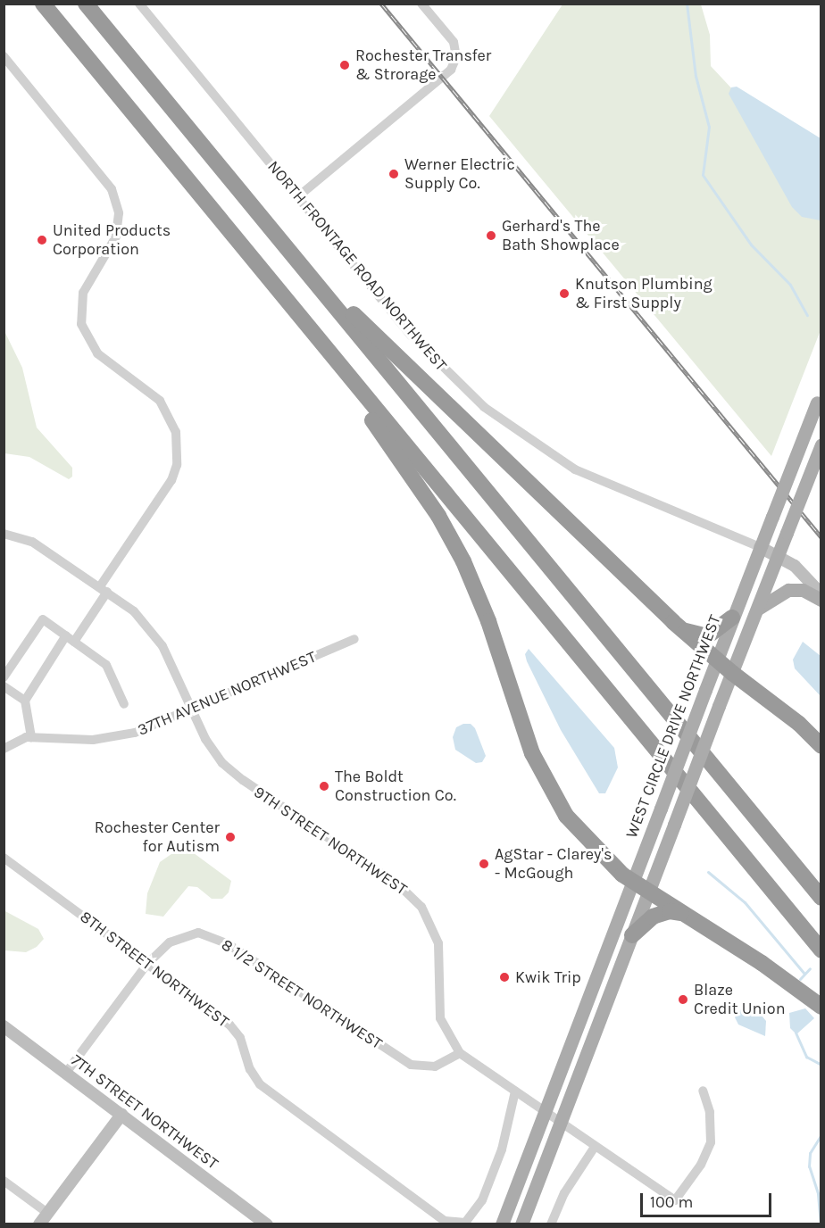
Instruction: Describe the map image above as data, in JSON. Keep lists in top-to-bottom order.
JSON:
{
  "streets": {
    "main road": ["WEST CIRCLE DRIVE NORTHWEST"],
    "street": [
      "NORTH FRONTAGE ROAD NORTHWEST",
      "37TH AVENUE NORTHWEST",
      "9TH STREET NORTHWEST",
      "8TH STREET NORTHWEST",
      "8 1/2 STREET NORTHWEST",
      "7TH STREET NORTHWEST"
    ]
  },
  "crossings": [
    ["NORTH FRONTAGE ROAD NORTHWEST", "WEST CIRCLE DRIVE NORTHWEST"],
    ["37TH AVENUE NORTHWEST", "9TH STREET NORTHWEST"],
    ["WEST CIRCLE DRIVE NORTHWEST", "9TH STREET NORTHWEST"],
    ["9TH STREET NORTHWEST", "8 1/2 STREET NORTHWEST"],
    ["8TH STREET NORTHWEST", "8 1/2 STREET NORTHWEST"]
  ],
  "places": [
    "Rochester Transfer & Strorage",
    "Werner Electric Supply Co.",
    "Gerhard's The Bath Showplace",
    "United Products Corporation",
    "Knutson Plumbing & First Supply",
    "The Boldt Construction Co.",
    "Rochester Center for Autism",
    "AgStar - Clarey's - McGough",
    "Kwik Trip",
    "Blaze Credit Union"
  ],
  "scale_bar": "100 m"
}
